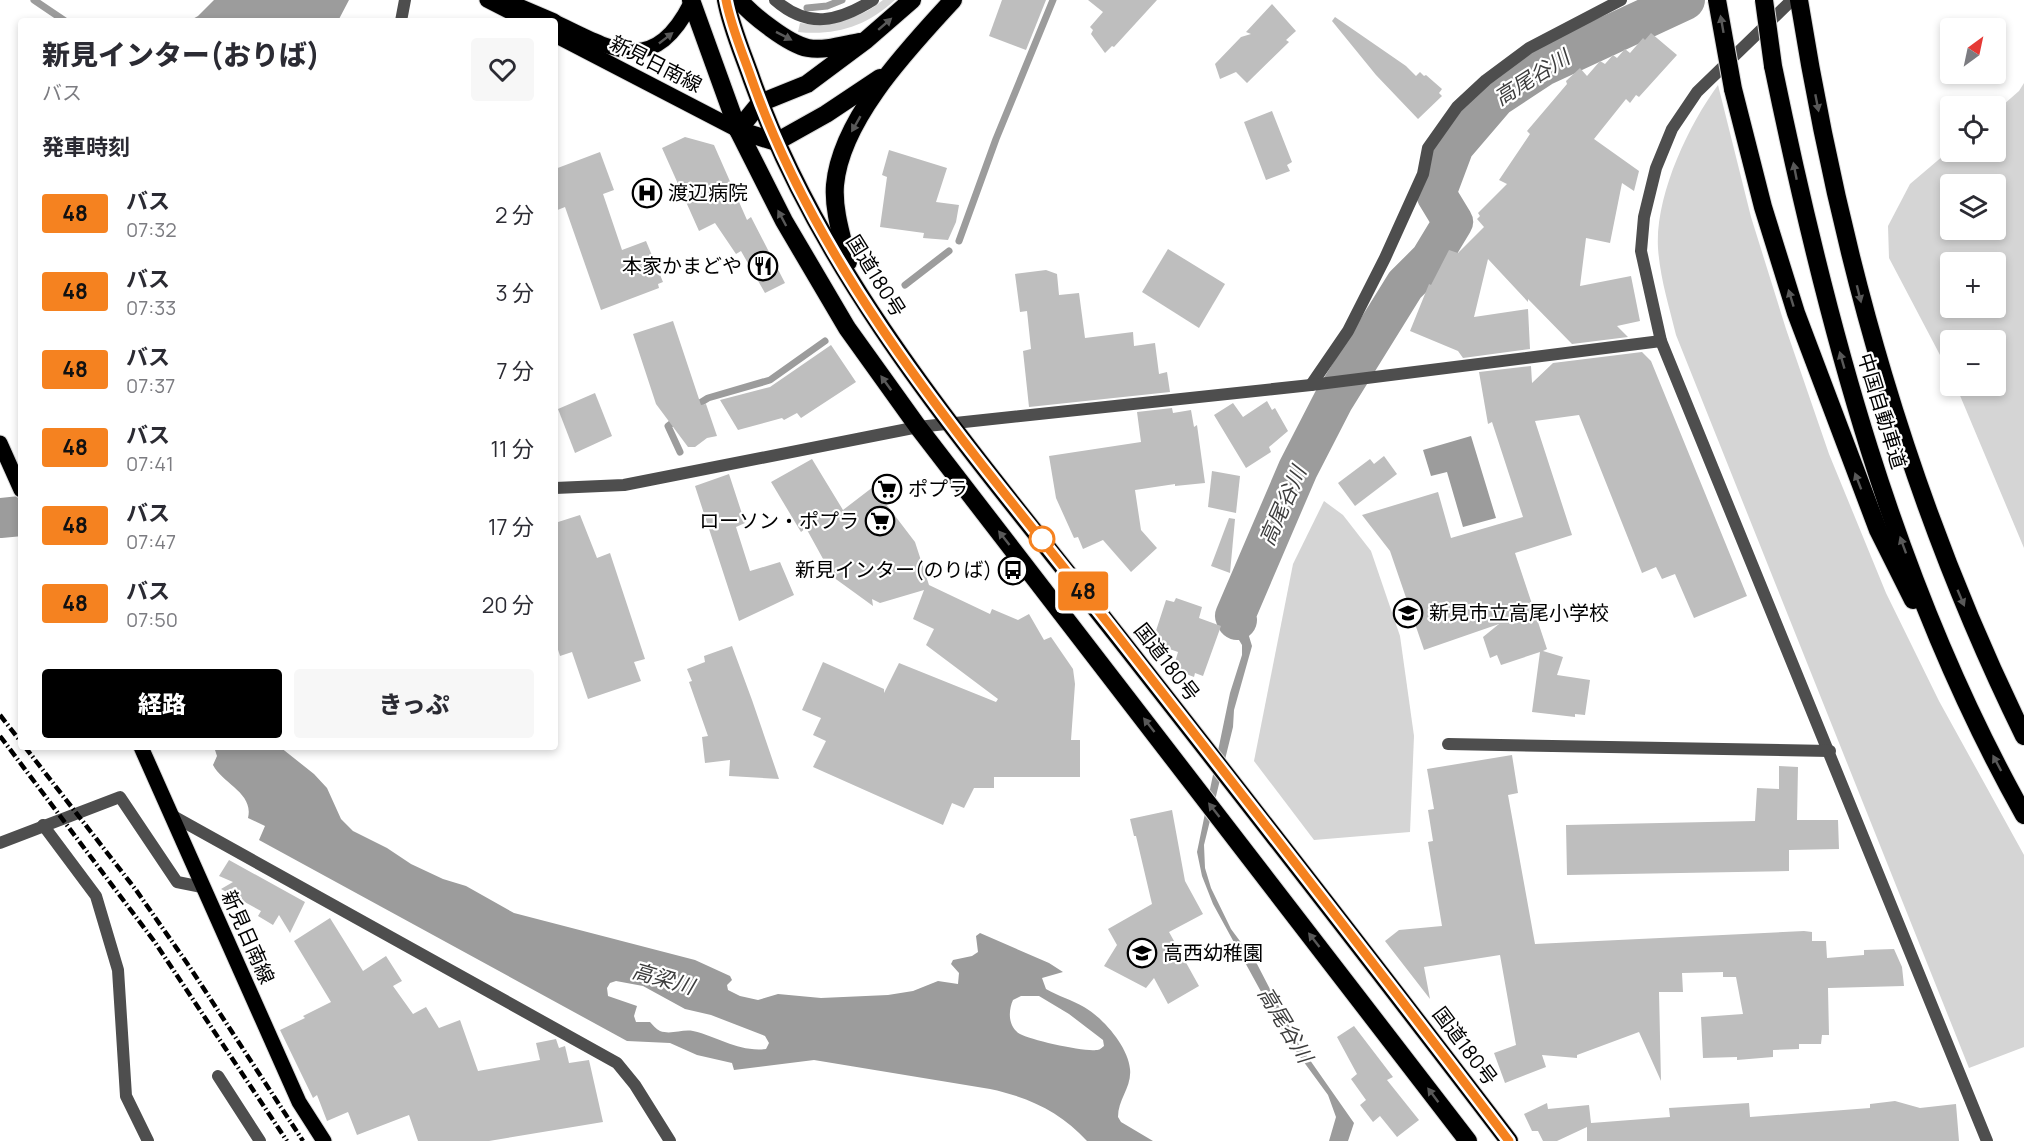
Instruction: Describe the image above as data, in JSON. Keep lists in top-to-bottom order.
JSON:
{
  "streets": {
    "highway": ["国道180号", "中国自動車道"],
    "main road": ["新見日南線"]
  },
  "water": ["高尾谷川", "高梁川"],
  "places": {
    "hospital": ["渡辺病院"],
    "restaurant": ["本家かまどや"],
    "supermarket": ["ポプラ", "ローソン・ポプラ"],
    "bus stop": ["新見インター(のりば)"],
    "school or university": ["新見市立高尾小学校", "高西幼稚園"]
  },
  "lines": ["bus line 48"],
  "north": "top right",
  "page": {
    "on_map": "48",
    "map_buttons": ["+", "−"],
    "heading": [
      ["新見インター(おりば)", "バス"],
      "発車時刻"
    ],
    "list": [
      {
        "mark": "48",
        "name": "バス",
        "note": "07:32",
        "value": "2 分"
      },
      {
        "mark": "48",
        "name": "バス",
        "note": "07:33",
        "value": "3 分"
      },
      {
        "mark": "48",
        "name": "バス",
        "note": "07:37",
        "value": "7 分"
      },
      {
        "mark": "48",
        "name": "バス",
        "note": "07:41",
        "value": "11 分"
      },
      {
        "mark": "48",
        "name": "バス",
        "note": "07:47",
        "value": "17 分"
      },
      {
        "mark": "48",
        "name": "バス",
        "note": "07:50",
        "value": "20 分"
      }
    ],
    "buttons": ["経路", "きっぷ"]
  }
}
